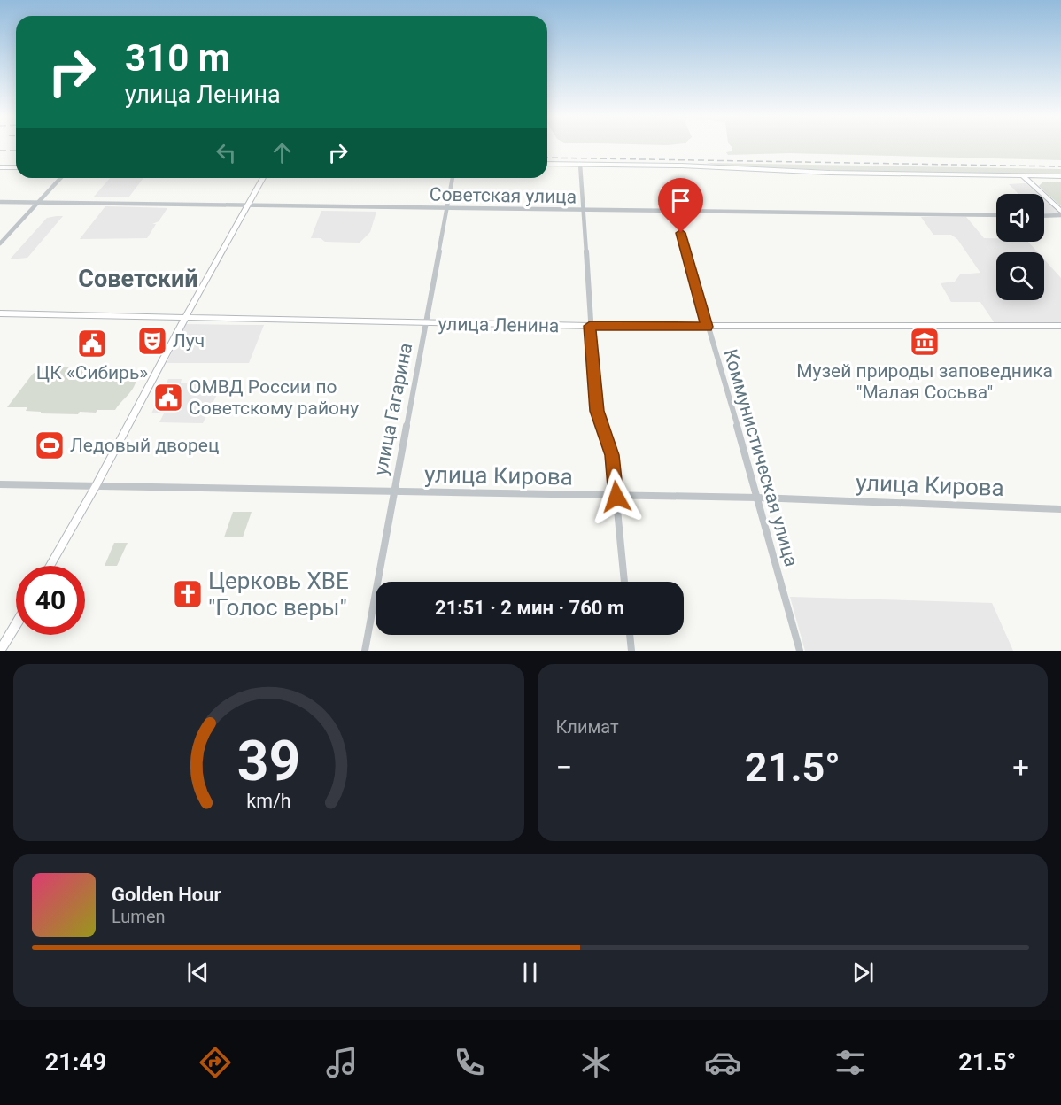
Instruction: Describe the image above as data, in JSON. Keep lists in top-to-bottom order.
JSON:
{
  "streets": {
    "main road": ["улица Ленина"],
    "street": [
      "Советская улица",
      "улица Гагарина",
      "Коммунистическая улица",
      "улица Кирова"
    ]
  },
  "crossings": [
    ["Советская улица", "улица Гагарина"],
    ["Советская улица", "Коммунистическая улица"],
    ["улица Ленина", "улица Гагарина"],
    ["улица Ленина", "Коммунистическая улица"],
    ["улица Гагарина", "улица Кирова"],
    ["Коммунистическая улица", "улица Кирова"]
  ],
  "districts": ["Советский"],
  "places": {
    "theatre": ["Луч"],
    "museum": ["Музей природы заповедника \"Малая Сосьва\""],
    "public building": ["ЦК «Сибирь»", "ОМВД России по Советскому району"],
    "sports": ["Ледовый дворец"],
    "church": ["Церковь ХВЕ \"Голос веры\""]
  },
  "page": {
    "turn": ["310 m", "улица Ленина"],
    "limit": "40",
    "trip": "21:51 · 2 мин · 760 m",
    "tile": "Климат",
    "heat": ["−", "21.5°", "+"],
    "song": ["Golden Hour", "Lumen"],
    "tabs": ["21:49", "21.5°"],
    "gauge": ["39", "km/h"]
  }
}
